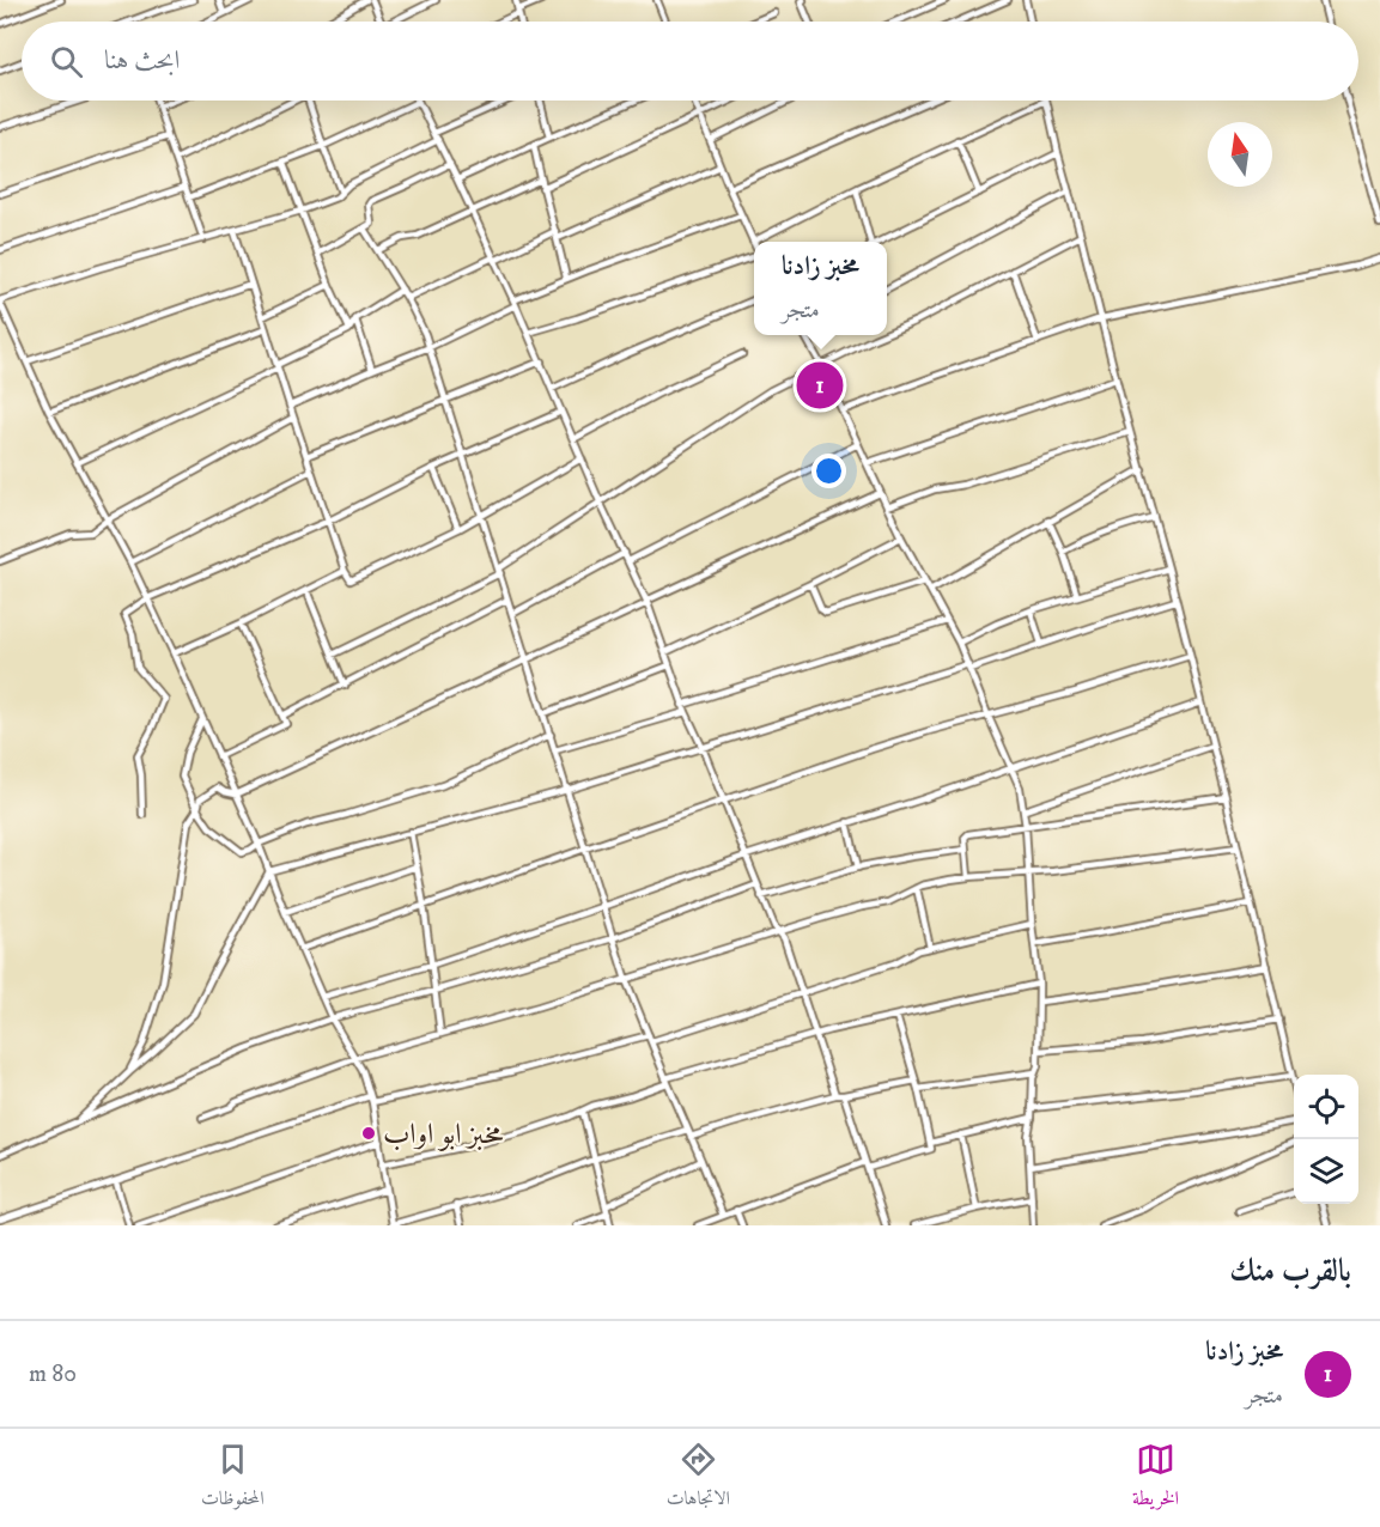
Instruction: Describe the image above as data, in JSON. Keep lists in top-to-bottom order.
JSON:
{
  "places": ["مخبز ابو اواب"],
  "north": "top",
  "page": {
    "search": "ابحث هنا",
    "popup": ["مخبز زادنا", "متجر"],
    "pins": "1",
    "heading": "بالقرب منك",
    "list": [
      {
        "mark": "1",
        "name": "مخبز زادنا",
        "note": "متجر",
        "value": "80 m"
      }
    ],
    "nav": ["الخريطة", "الاتجاهات", "المحفوظات"]
  }
}
